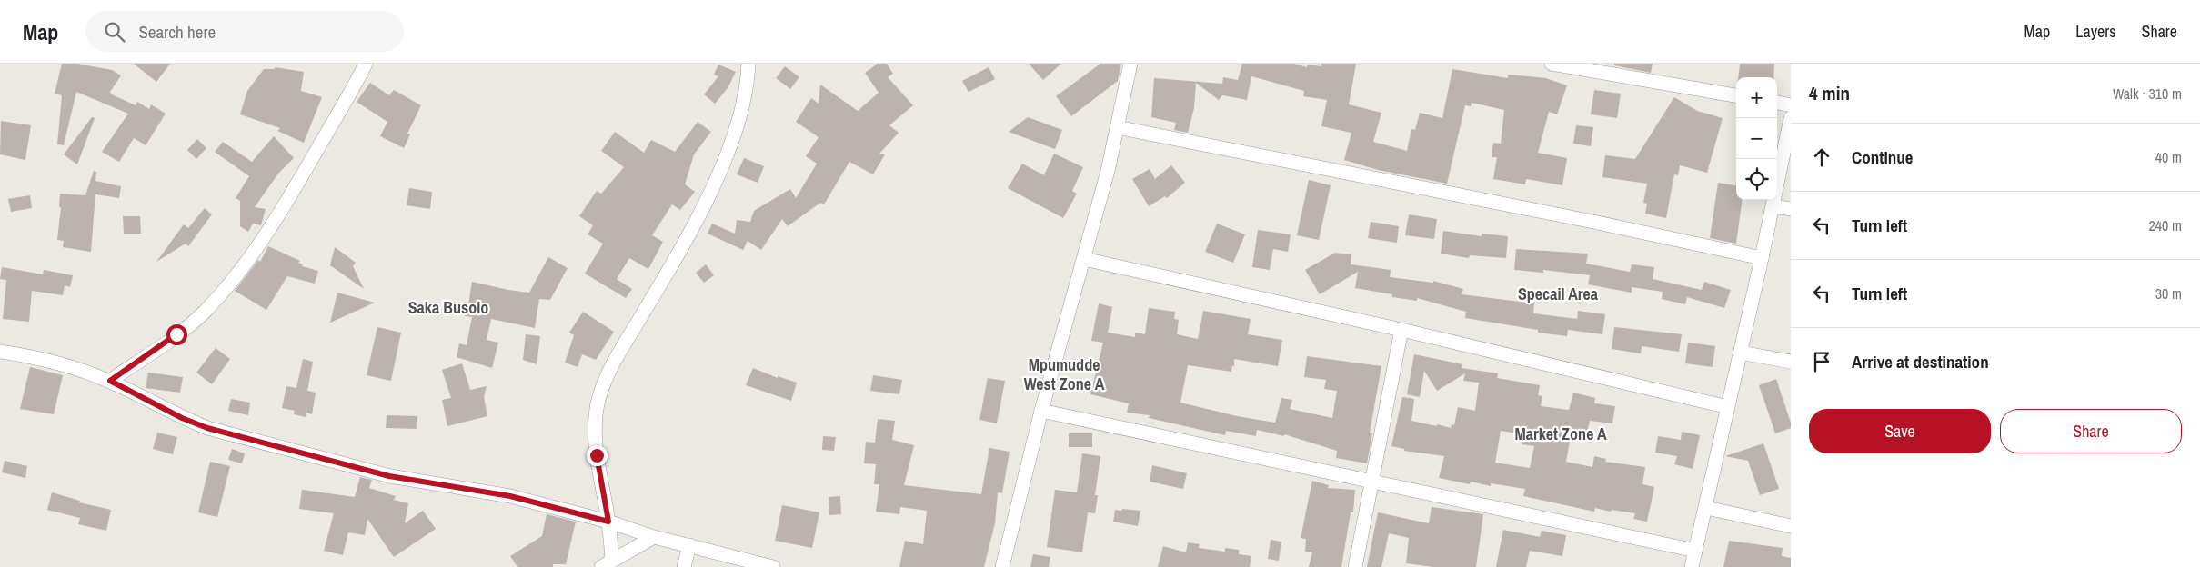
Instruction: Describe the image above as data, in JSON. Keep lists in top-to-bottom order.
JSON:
{
  "districts": [
    "Specail Area",
    "Saka Busolo",
    "Mpumudde West Zone A",
    "Market Zone A"
  ],
  "page": {
    "header": "Map",
    "search": "Search here",
    "nav": ["Map", "Layers", "Share"],
    "heading": ["4 min", "Walk · 310 m"],
    "map_buttons": ["+", "−"],
    "list": [
      ["Continue", "40 m"],
      ["Turn left", "240 m"],
      ["Turn left", "30 m"],
      "Arrive at destination"
    ],
    "buttons": ["Save", "Share"]
  }
}
